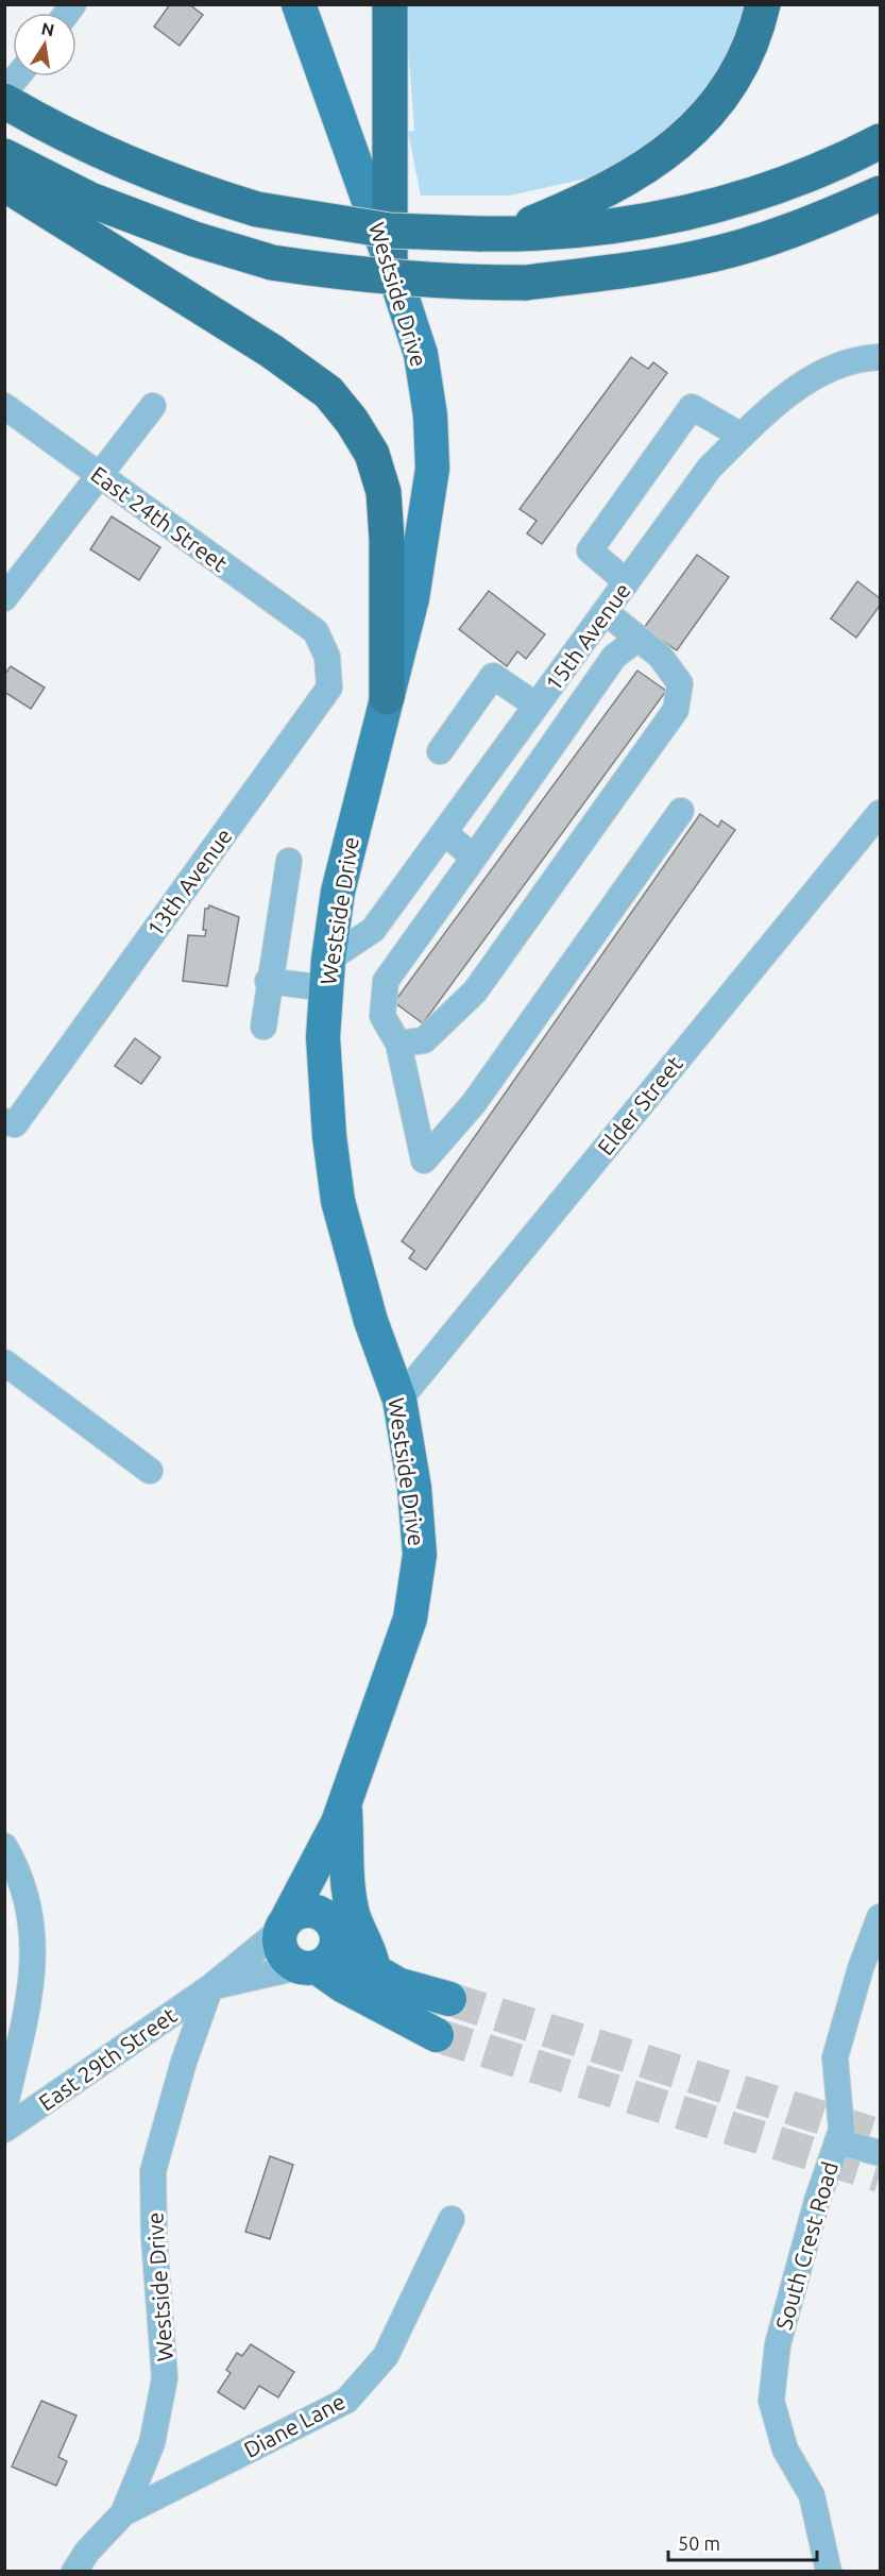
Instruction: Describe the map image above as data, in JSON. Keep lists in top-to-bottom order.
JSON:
{
  "streets": {
    "main road": ["Westside Drive"],
    "street": [
      "East 24th Street",
      "15th Avenue",
      "13th Avenue",
      "Elder Street",
      "East 29th Street",
      "South Crest Road",
      "Diane Lane"
    ]
  },
  "crossings": [
    ["Westside Drive", "15th Avenue"],
    ["Westside Drive", "Elder Street"],
    ["Westside Drive", "East 29th Street"],
    ["Westside Drive", "Diane Lane"],
    ["East 24th Street", "13th Avenue"]
  ],
  "scale_bar": "50 m",
  "north": "top"
}
